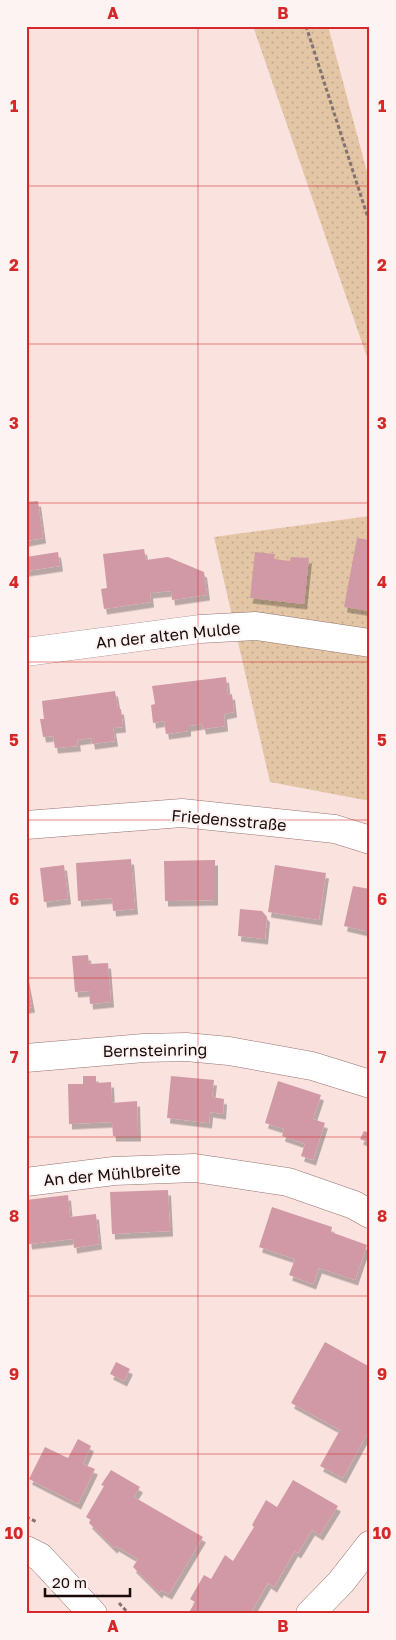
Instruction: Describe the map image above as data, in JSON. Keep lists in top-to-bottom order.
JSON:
{
  "streets": {
    "street": [
      "An der alten Mulde",
      "Friedensstraße",
      "Bernsteinring",
      "An der Mühlbreite"
    ]
  },
  "scale_bar": "20 m",
  "grid": {
    "columns": ["A", "B"],
    "rows": [
      "1",
      "2",
      "3",
      "4",
      "5",
      "6",
      "7",
      "8",
      "9",
      "10"
    ]
  }
}
